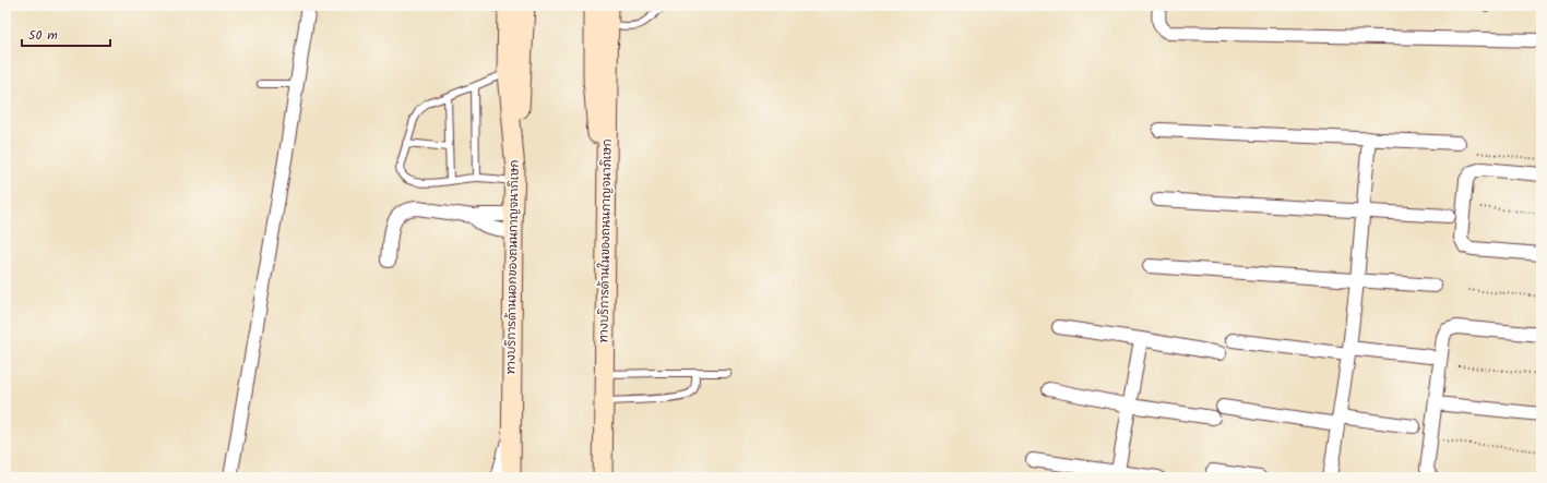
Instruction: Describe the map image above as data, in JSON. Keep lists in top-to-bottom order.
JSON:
{
  "streets": {
    "main road": ["ทางบริการด้านในของถนนกาญจนาภิเษก", "ทางบริการด้านนอกของถนนกาญจนาภิเษก"]
  },
  "scale_bar": "50 m"
}
